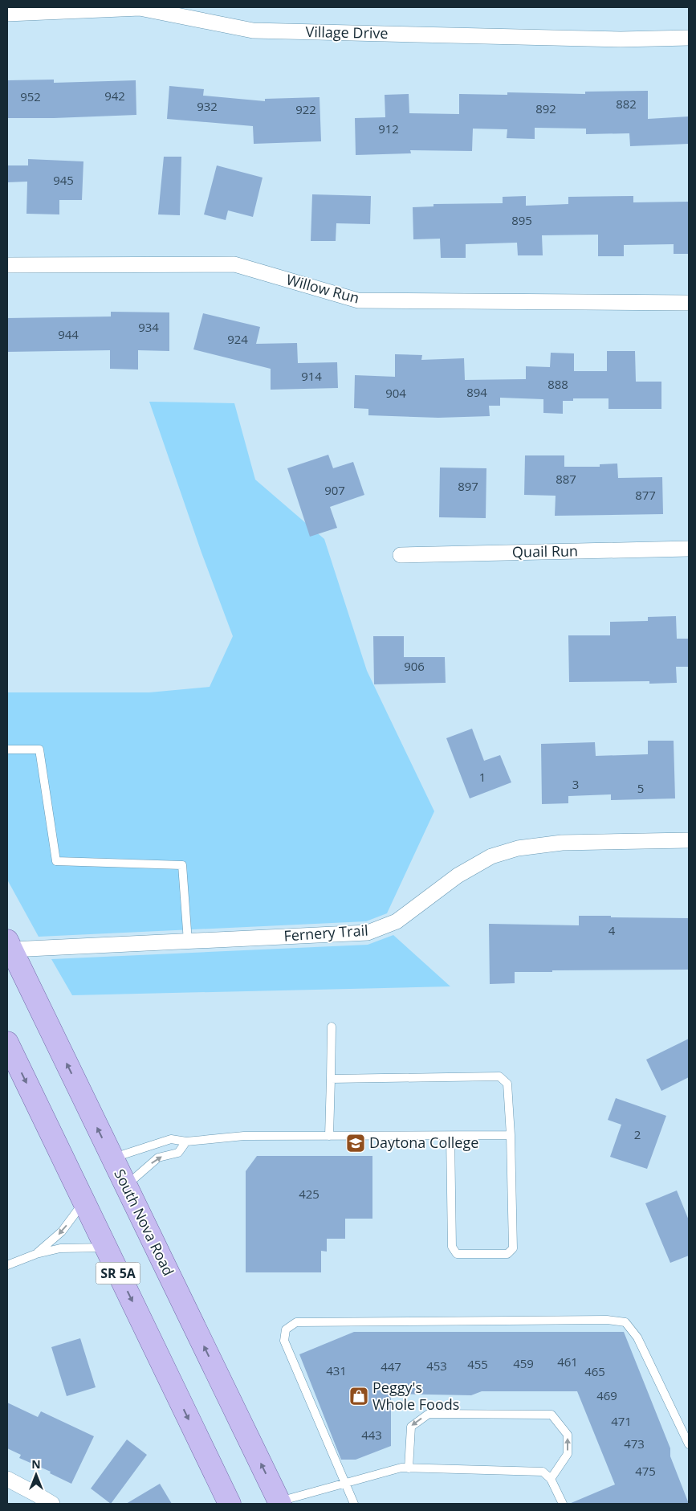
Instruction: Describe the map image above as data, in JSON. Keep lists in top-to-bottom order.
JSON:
{
  "streets": {
    "main road": ["South Nova Road", "SR 5A"],
    "street": [
      "Village Drive",
      "Willow Run",
      "Quail Run",
      "Fernery Trail"
    ]
  },
  "crossings": [
    ["Fernery Trail", "South Nova Road"]
  ],
  "places": {
    "school or university": ["Daytona College"],
    "shop": ["Peggy's Whole Foods"]
  },
  "house_numbers": [
    "942",
    "952",
    "882",
    "932",
    "892",
    "922",
    "912",
    "945",
    "895",
    "934",
    "944",
    "924",
    "914",
    "888",
    "894",
    "904",
    "887",
    "897",
    "907",
    "877",
    "906",
    "1",
    "3",
    "5",
    "4",
    "2",
    "425",
    "461",
    "459",
    "455",
    "453",
    "447",
    "431",
    "465",
    "469",
    "471",
    "443",
    "473",
    "475"
  ],
  "north": "top"
}
